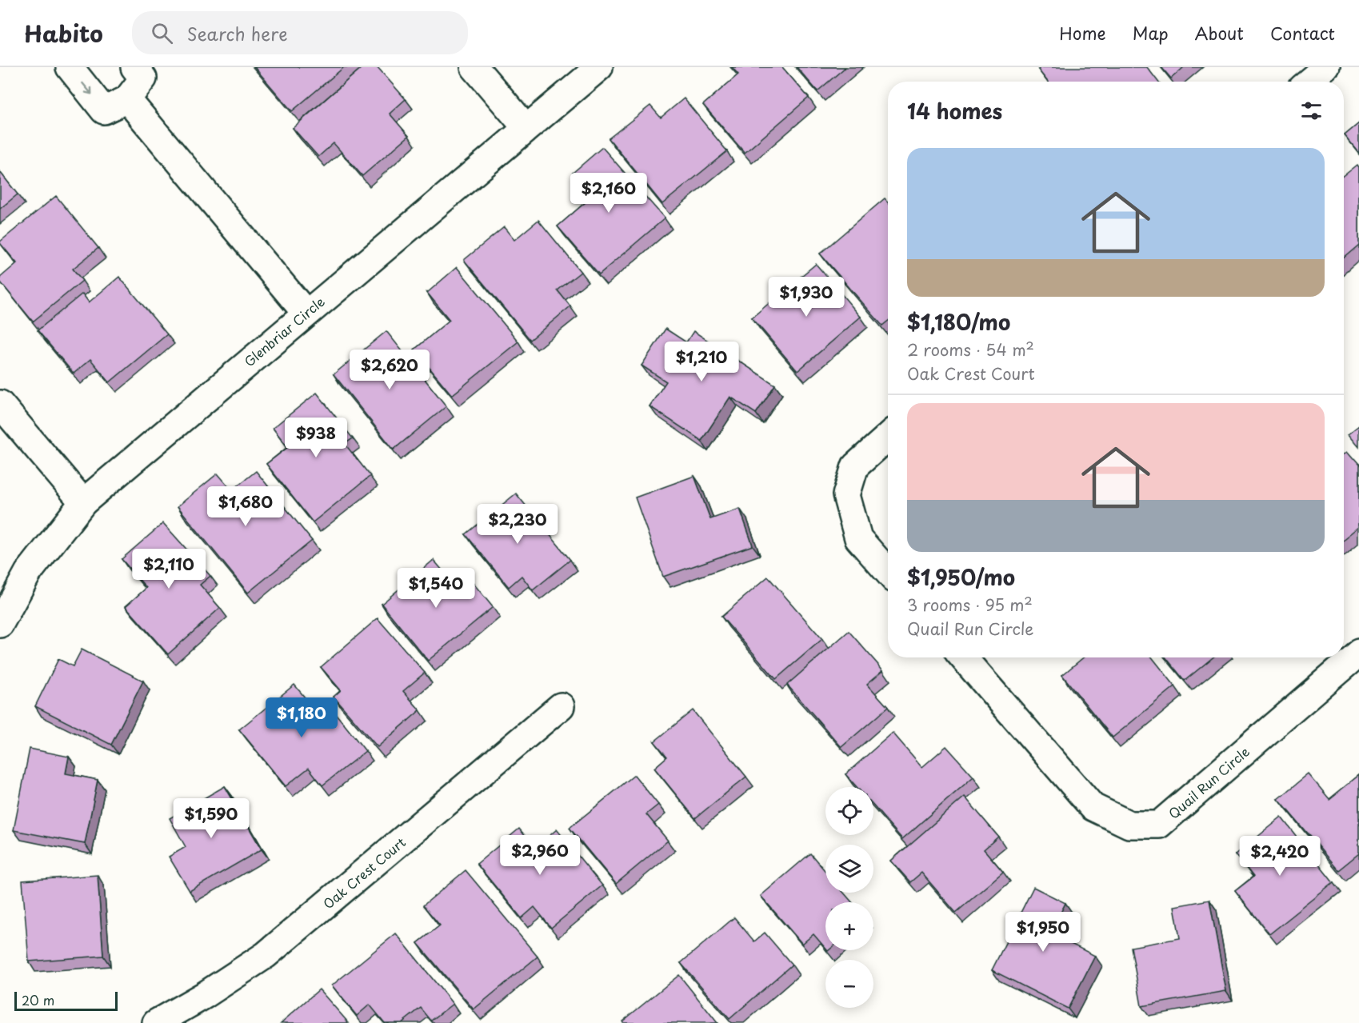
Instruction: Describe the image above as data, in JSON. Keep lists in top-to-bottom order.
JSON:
{
  "streets": {
    "street": ["Glenbriar Circle", "Quail Run Circle", "Oak Crest Court"]
  },
  "scale_bar": "20 m",
  "page": {
    "header": "Habito",
    "search": "Search here",
    "nav": [
      "Home",
      "Map",
      "About",
      "Contact"
    ],
    "heading": "14 homes",
    "list": [
      {
        "name": "$1,180/mo",
        "note": "2 rooms · 54 m² · Oak Crest Court"
      },
      {
        "name": "$1,950/mo",
        "note": "3 rooms · 95 m² · Quail Run Circle"
      }
    ],
    "price": [
      "$2,160",
      "$1,930",
      "$1,210",
      "$2,620",
      "$938",
      "$1,680",
      "$2,230",
      "$2,110",
      "$1,540",
      "$1,180",
      "$1,590",
      "$2,960",
      "$2,420",
      "$1,950"
    ],
    "map_buttons": ["+", "−"],
    "scale": "20 m"
  }
}
